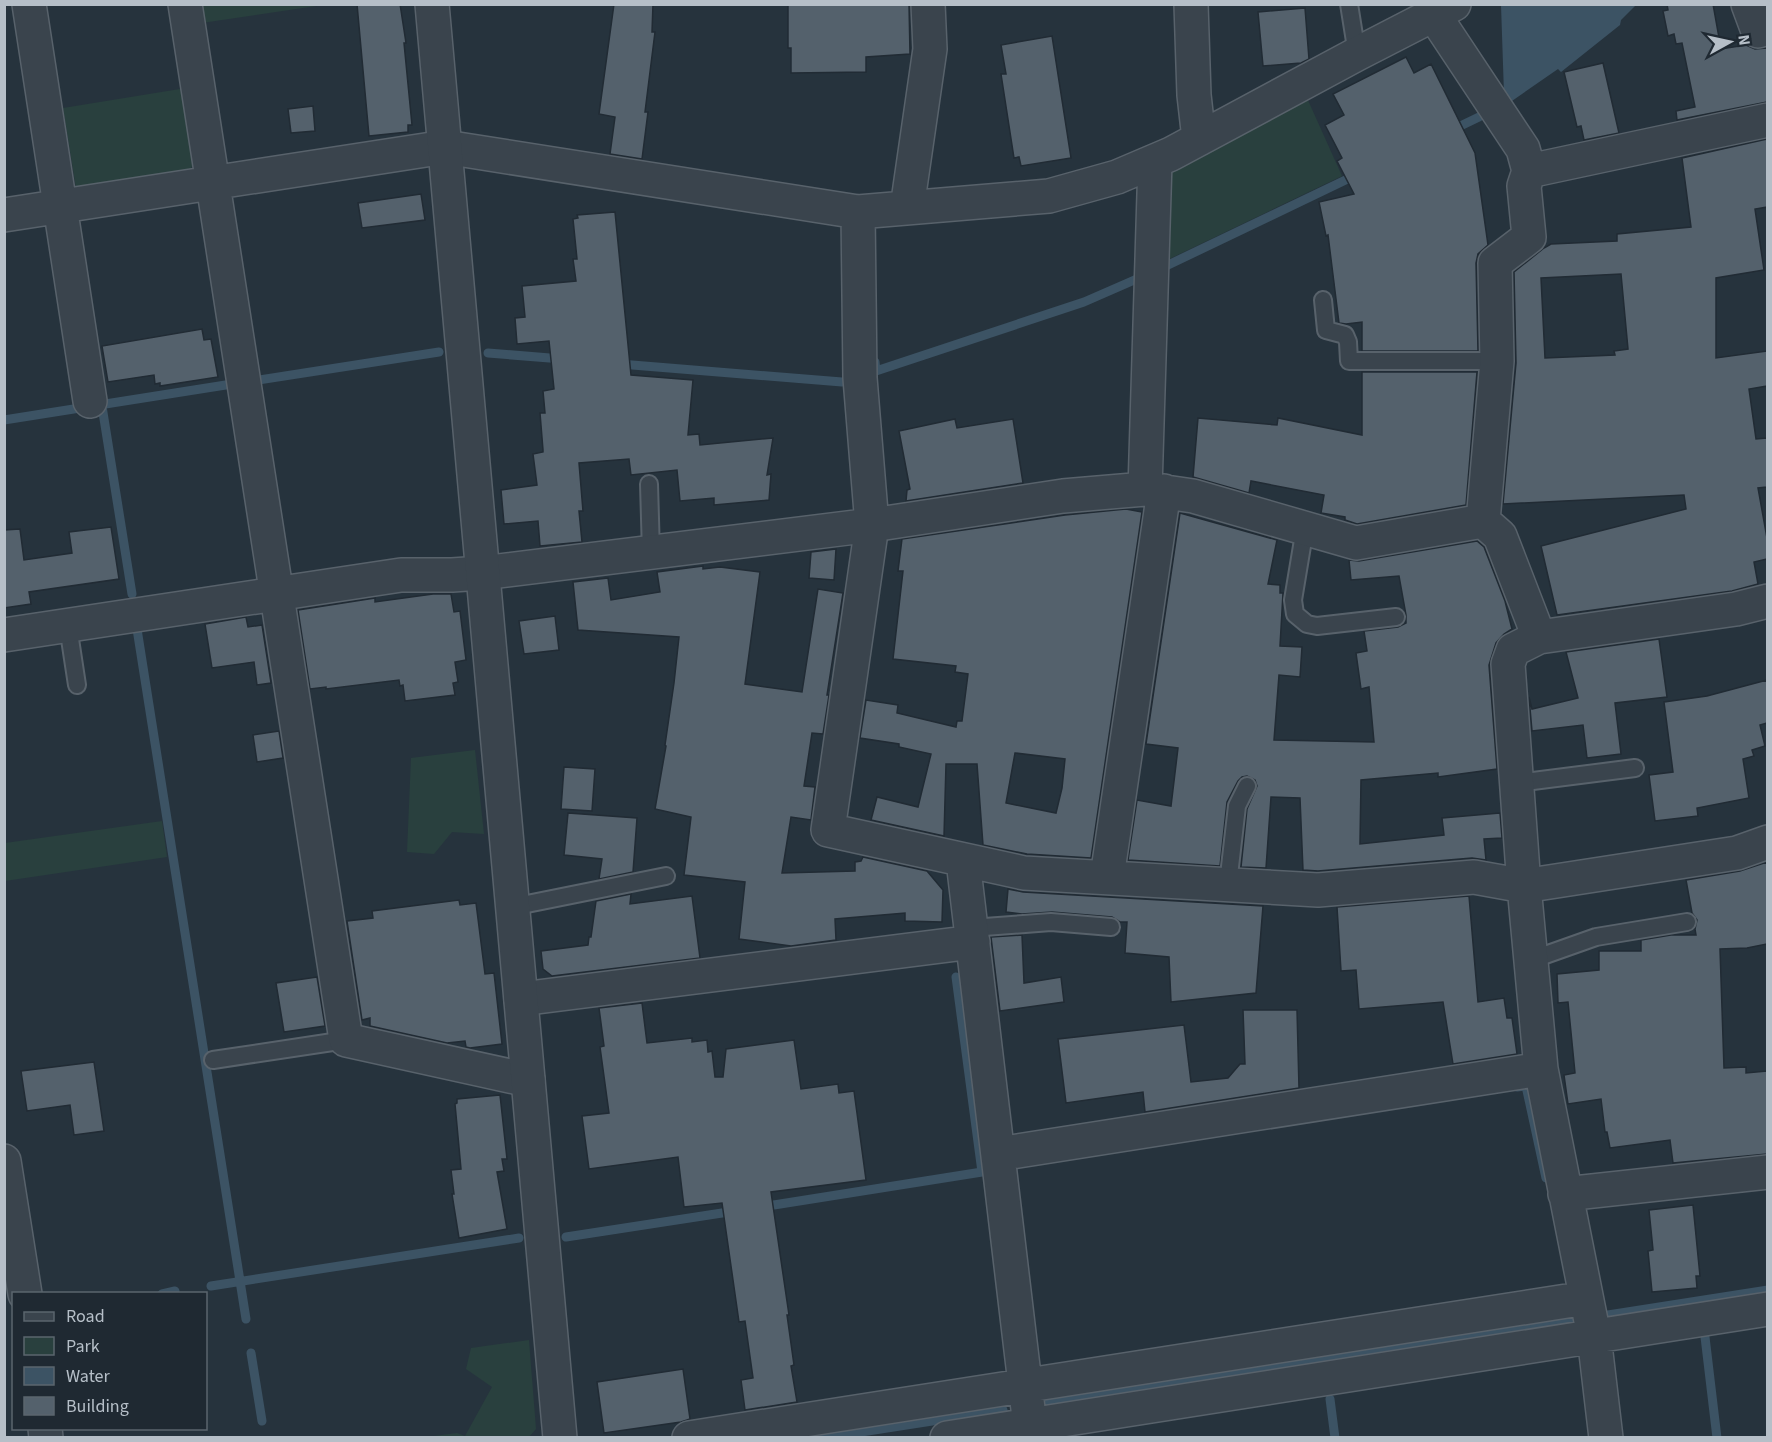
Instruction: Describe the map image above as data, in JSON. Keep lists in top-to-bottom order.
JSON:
{
  "legend": [
    "Road",
    "Park",
    "Water",
    "Building"
  ],
  "north": "right"
}
